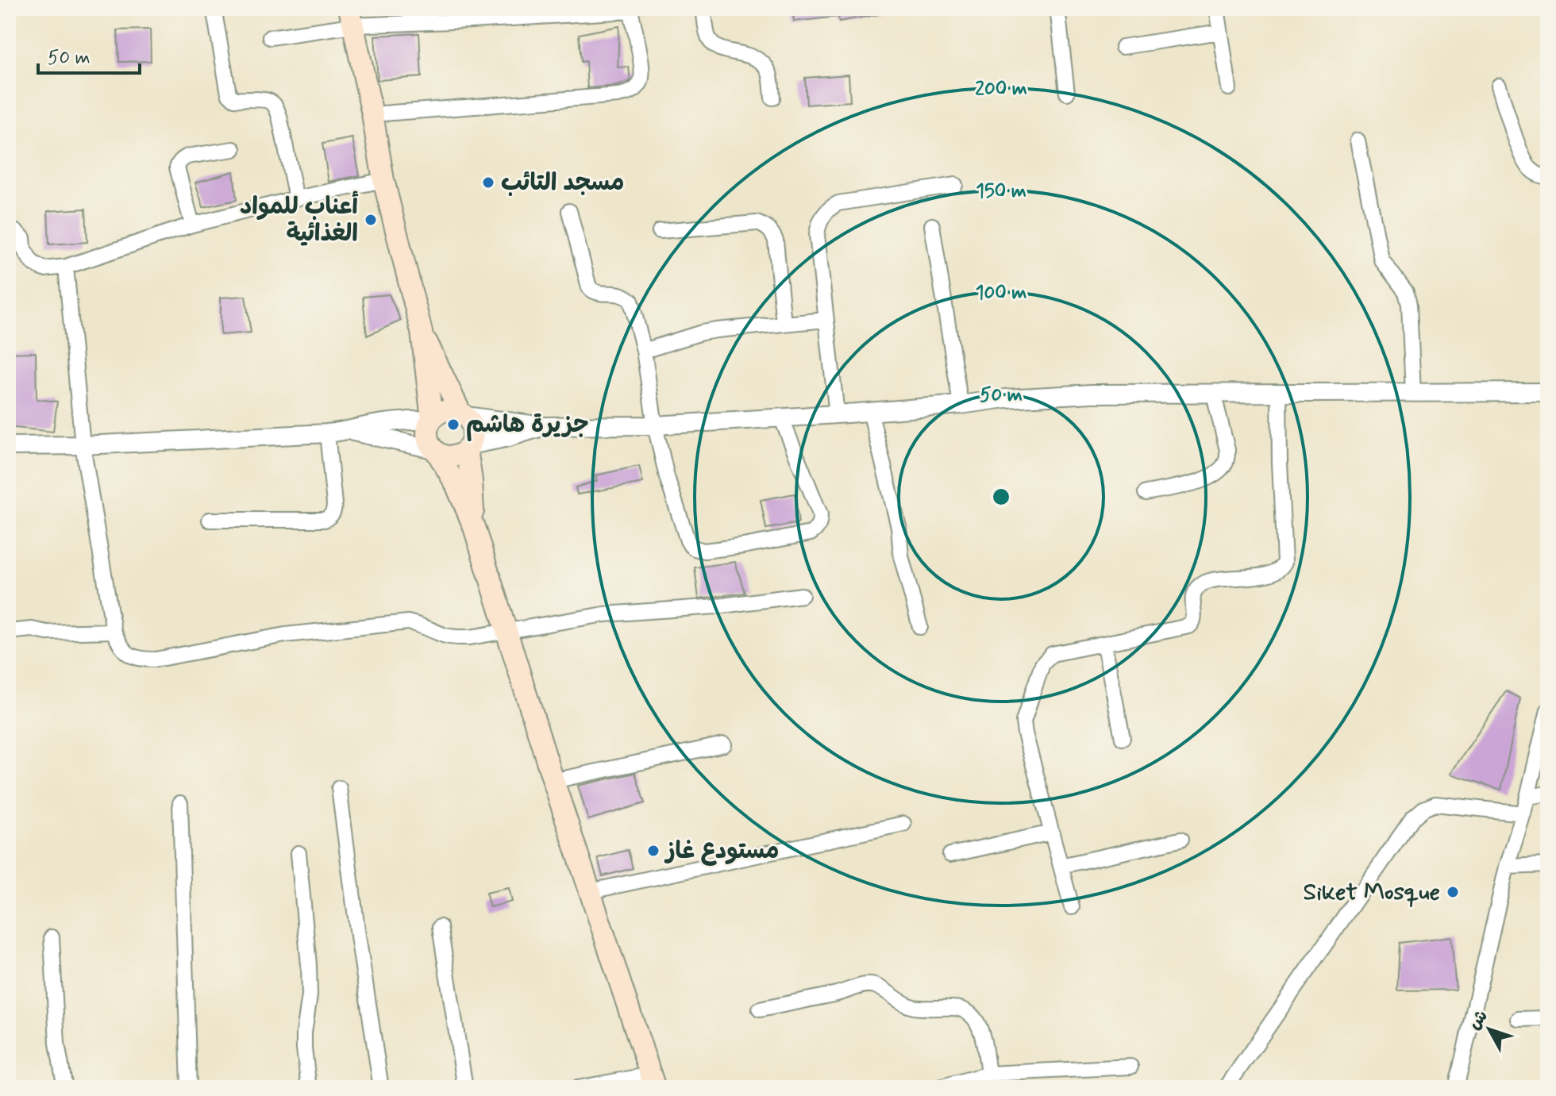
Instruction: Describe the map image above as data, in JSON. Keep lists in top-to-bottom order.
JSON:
{
  "places": [
    "مسجد التائب",
    "أعناب للمواد الغذائية",
    "جزيرة هاشم",
    "مستودع غاز",
    "Siket Mosque"
  ],
  "scale_bar": "50 m",
  "north": "top left",
  "rings": [
    "200 m",
    "150 m",
    "100 m",
    "50 m"
  ]
}
